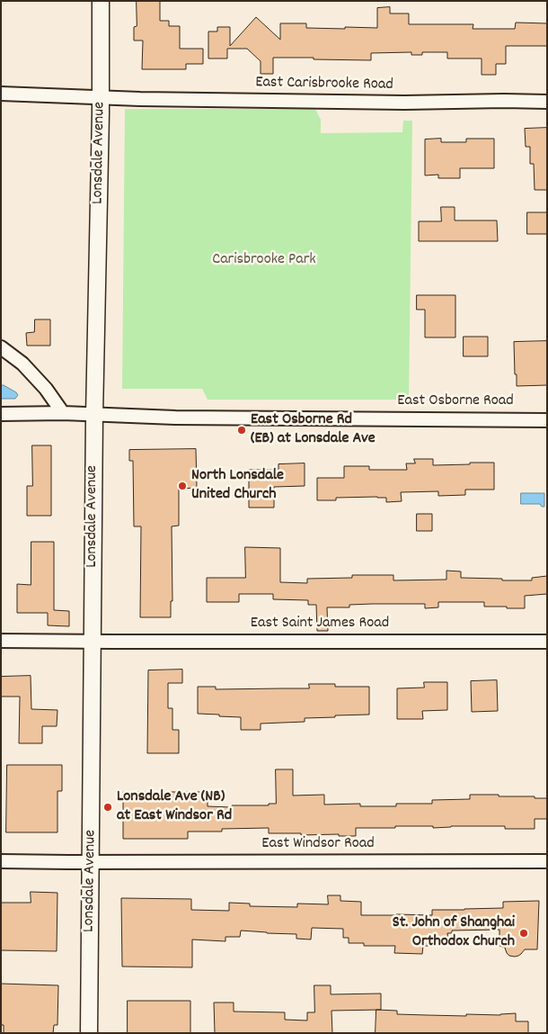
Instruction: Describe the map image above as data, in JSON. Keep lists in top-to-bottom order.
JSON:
{
  "streets": {
    "street": [
      "East Carisbrooke Road",
      "Lonsdale Avenue",
      "East Osborne Road",
      "East Saint James Road",
      "East Windsor Road"
    ]
  },
  "crossings": [
    ["East Carisbrooke Road", "Lonsdale Avenue"],
    ["Lonsdale Avenue", "East Osborne Road"],
    ["Lonsdale Avenue", "East Saint James Road"],
    ["Lonsdale Avenue", "East Windsor Road"]
  ],
  "parks": ["Carisbrooke Park"],
  "places": [
    "East Osborne Rd (EB) at Lonsdale Ave",
    "North Lonsdale United Church",
    "Lonsdale Ave (NB) at East Windsor Rd",
    "St. John of Shanghai Orthodox Church"
  ]
}
